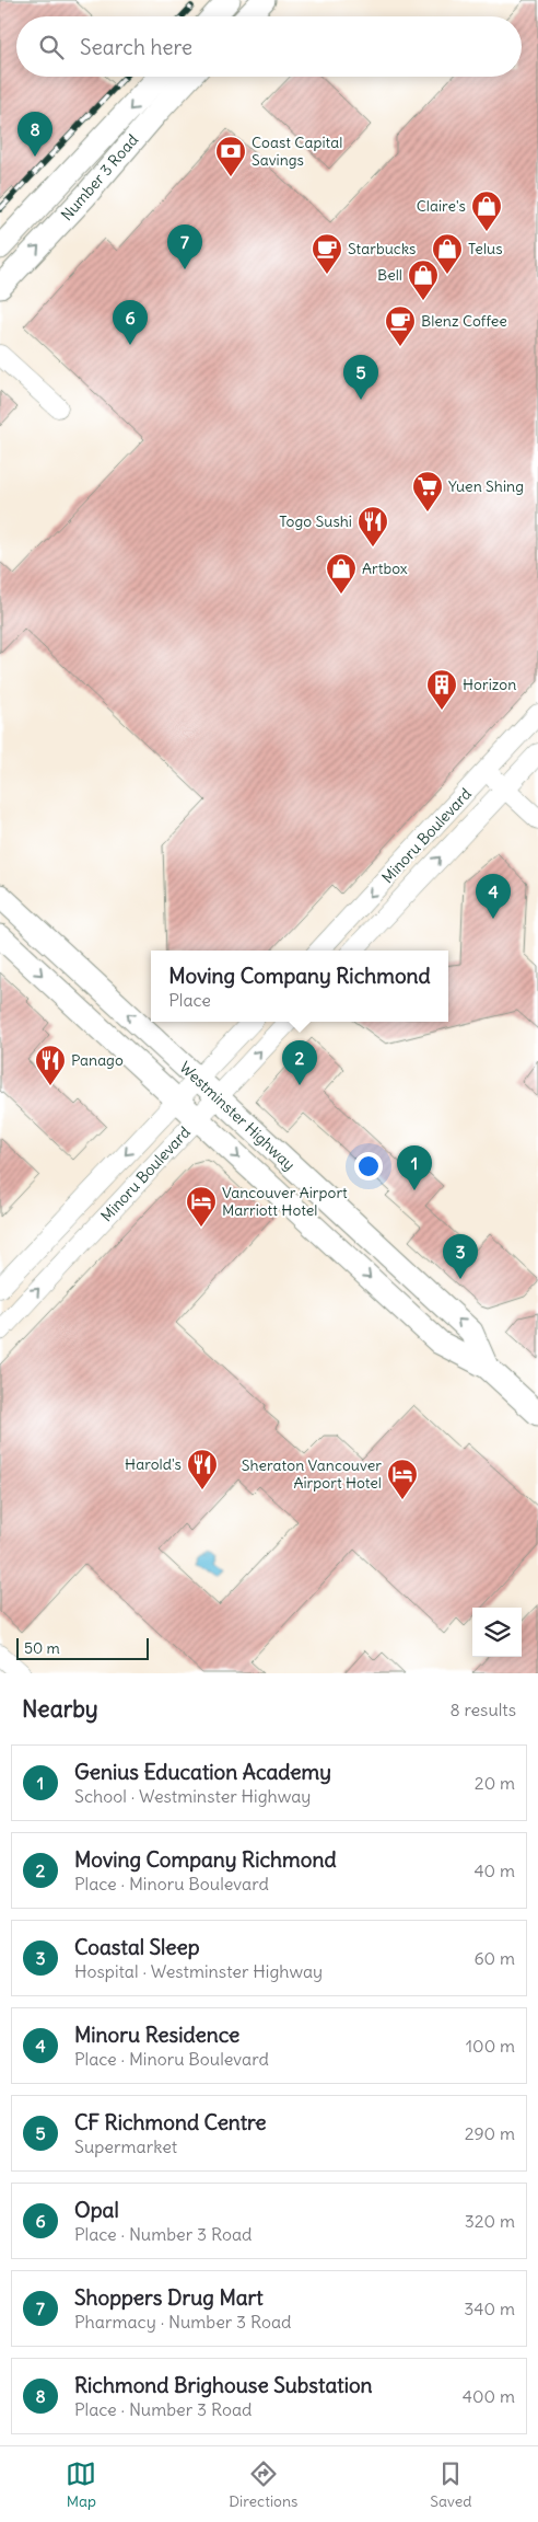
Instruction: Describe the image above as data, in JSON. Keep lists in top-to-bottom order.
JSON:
{
  "streets": {
    "main road": ["Number 3 Road", "Westminster Highway"],
    "street": ["Minoru Boulevard"]
  },
  "crossings": [
    ["Minoru Boulevard", "Westminster Highway"]
  ],
  "places": {
    "bank": ["Coast Capital Savings"],
    "shop": [
      "Claire's",
      "Telus",
      "Bell",
      "Artbox"
    ],
    "cafe": ["Starbucks", "Blenz Coffee"],
    "supermarket": ["Yuen Shing"],
    "restaurant": ["Togo Sushi", "Panago", "Harold's"],
    "building": ["Horizon"],
    "hotel": ["Vancouver Airport Marriott Hotel", "Sheraton Vancouver Airport Hotel"]
  },
  "scale_bar": "50 m",
  "page": {
    "search": "Search here",
    "pins": [
      "8",
      "7",
      "6",
      "5",
      "4",
      "2",
      "1",
      "3"
    ],
    "popup": ["Moving Company Richmond", "Place"],
    "scale": "50 m",
    "heading": ["Nearby", "8 results"],
    "list": [
      {
        "mark": "1",
        "name": "Genius Education Academy",
        "note": "School · Westminster Highway",
        "value": "20 m"
      },
      {
        "mark": "2",
        "name": "Moving Company Richmond",
        "note": "Place · Minoru Boulevard",
        "value": "40 m"
      },
      {
        "mark": "3",
        "name": "Coastal Sleep",
        "note": "Hospital · Westminster Highway",
        "value": "60 m"
      },
      {
        "mark": "4",
        "name": "Minoru Residence",
        "note": "Place · Minoru Boulevard",
        "value": "100 m"
      },
      {
        "mark": "5",
        "name": "CF Richmond Centre",
        "note": "Supermarket",
        "value": "290 m"
      },
      {
        "mark": "6",
        "name": "Opal",
        "note": "Place · Number 3 Road",
        "value": "320 m"
      },
      {
        "mark": "7",
        "name": "Shoppers Drug Mart",
        "note": "Pharmacy · Number 3 Road",
        "value": "340 m"
      },
      {
        "mark": "8",
        "name": "Richmond Brighouse Substation",
        "note": "Place · Number 3 Road",
        "value": "400 m"
      }
    ],
    "nav": ["Map", "Directions", "Saved"]
  }
}
